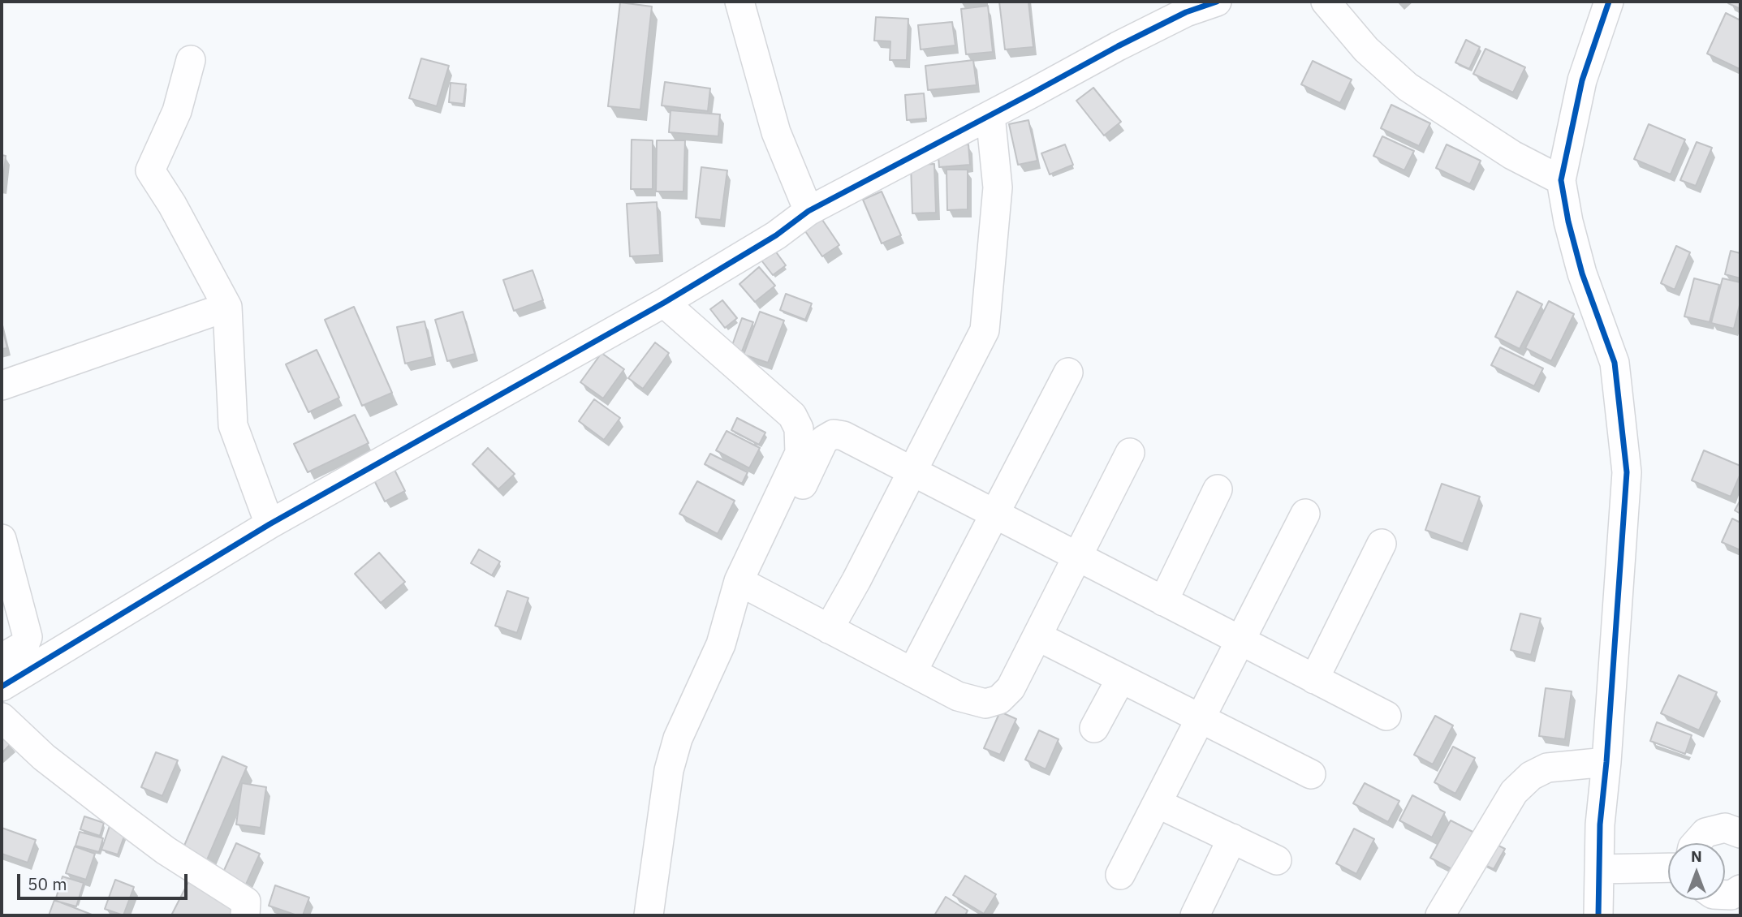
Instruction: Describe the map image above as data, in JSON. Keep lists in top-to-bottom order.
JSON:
{
  "scale_bar": "50 m",
  "north": "top"
}
